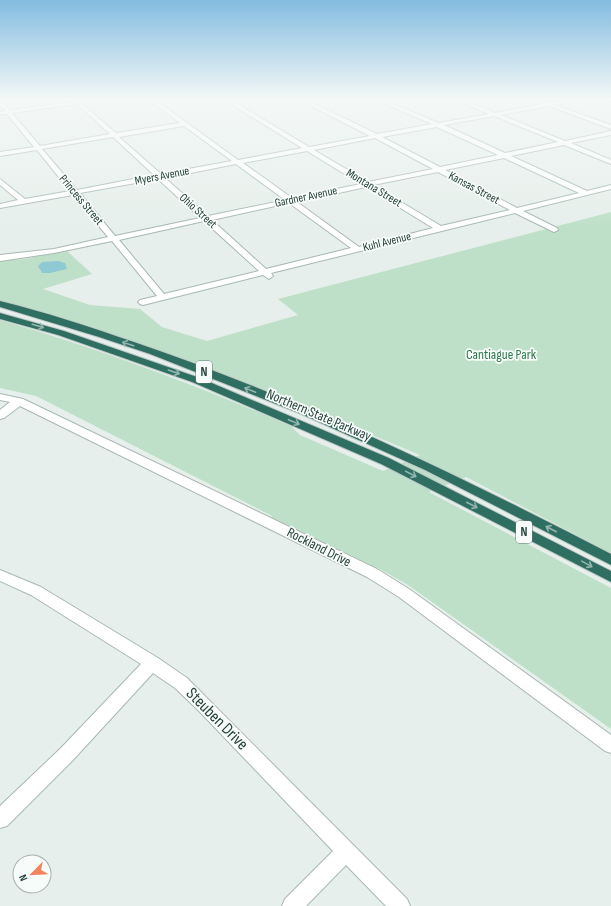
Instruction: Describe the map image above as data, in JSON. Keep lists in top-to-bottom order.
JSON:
{
  "streets": {
    "highway": ["N", "Northern State Parkway"],
    "street": [
      "Myers Avenue",
      "Montana Street",
      "Kansas Street",
      "Gardner Avenue",
      "Princess Street",
      "Ohio Street",
      "Kuhl Avenue",
      "Rockland Drive",
      "Steuben Drive"
    ]
  },
  "crossings": [
    ["Myers Avenue", "Montana Street"],
    ["Myers Avenue", "Princess Street"],
    ["Myers Avenue", "Ohio Street"],
    ["Montana Street", "Gardner Avenue"],
    ["Montana Street", "Kuhl Avenue"],
    ["Kansas Street", "Gardner Avenue"],
    ["Kansas Street", "Kuhl Avenue"],
    ["Gardner Avenue", "Princess Street"],
    ["Gardner Avenue", "Ohio Street"],
    ["Princess Street", "Kuhl Avenue"],
    ["Ohio Street", "Kuhl Avenue"]
  ],
  "parks": ["Cantiague Park"],
  "north": "bottom left"
}
